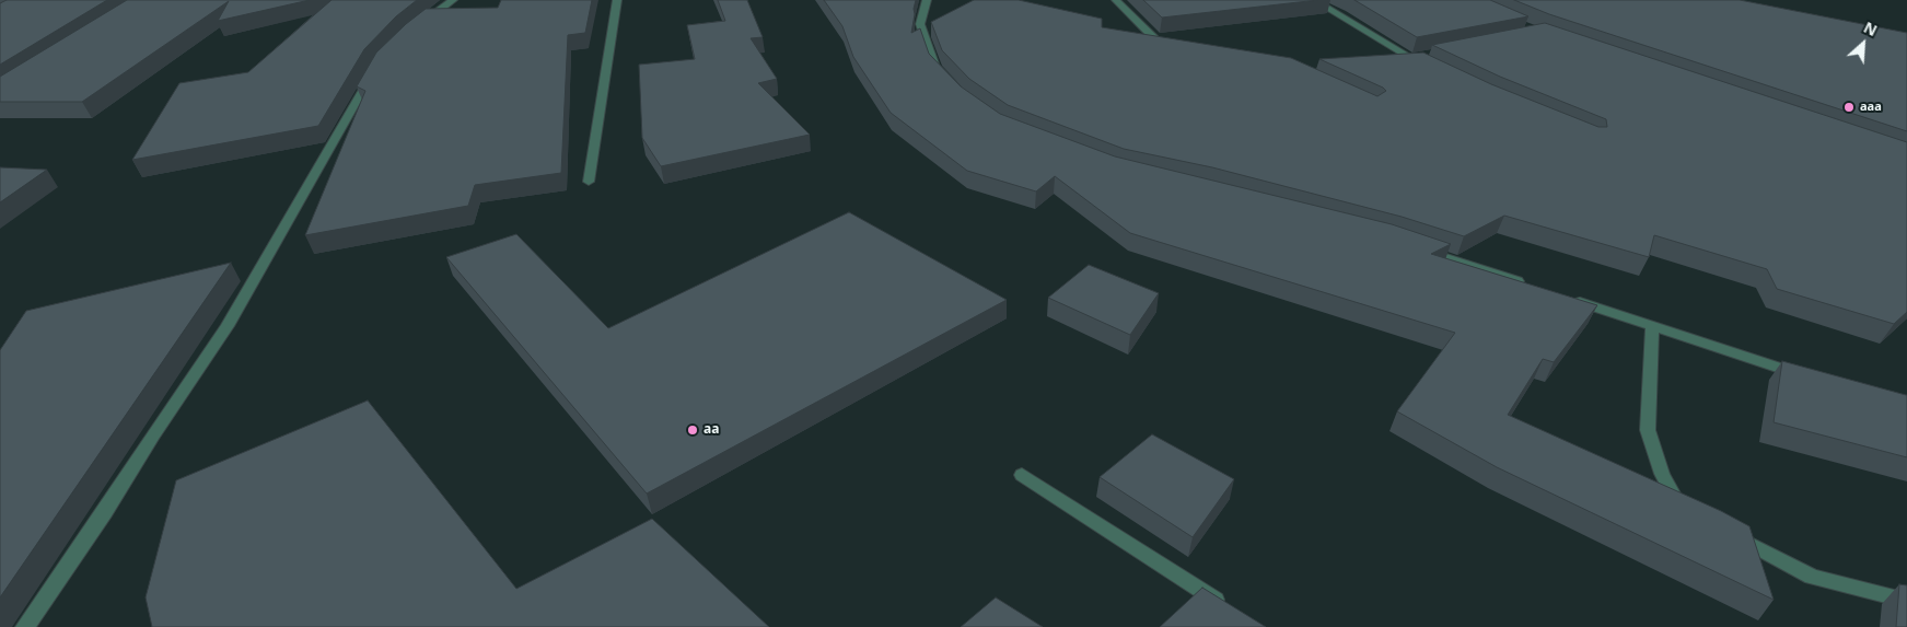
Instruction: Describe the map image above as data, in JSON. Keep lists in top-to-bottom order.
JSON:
{
  "places": ["aaa", "aa"],
  "north": "top right"
}
